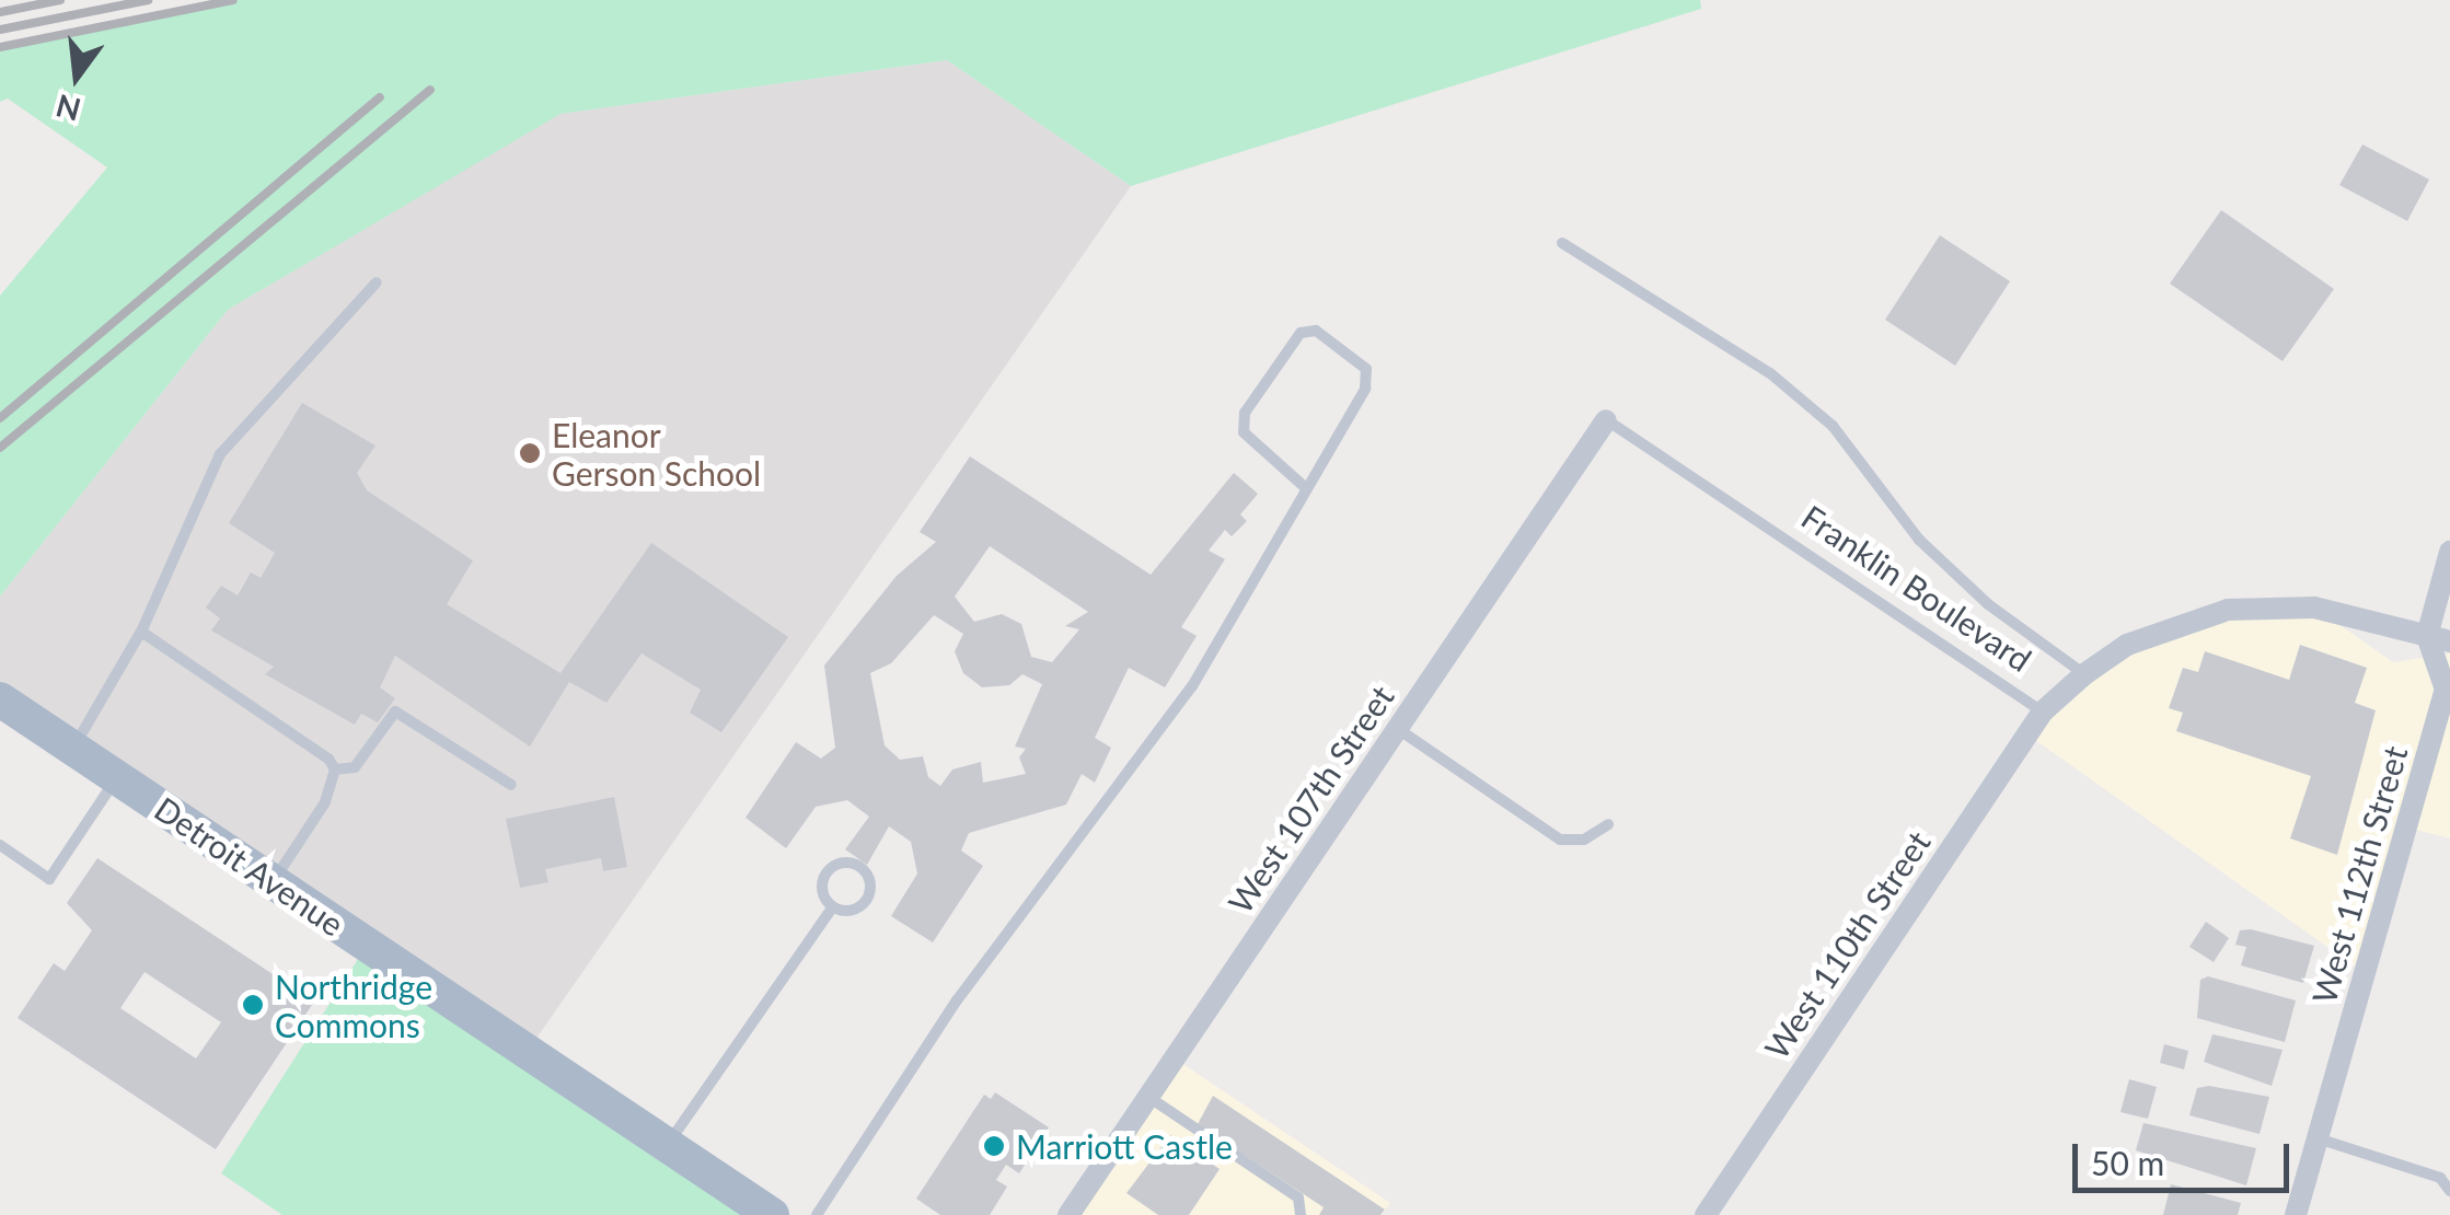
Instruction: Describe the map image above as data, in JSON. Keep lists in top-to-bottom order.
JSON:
{
  "streets": {
    "main road": ["Detroit Avenue"],
    "street": [
      "Franklin Boulevard",
      "West 107th Street",
      "West 112th Street",
      "West 110th Street"
    ]
  },
  "crossings": [
    ["Franklin Boulevard", "West 107th Street"],
    ["Franklin Boulevard", "West 112th Street"],
    ["Franklin Boulevard", "West 110th Street"]
  ],
  "places": ["Eleanor Gerson School", "Northridge Commons", "Marriott Castle"],
  "scale_bar": "50 m",
  "north": "bottom"
}
